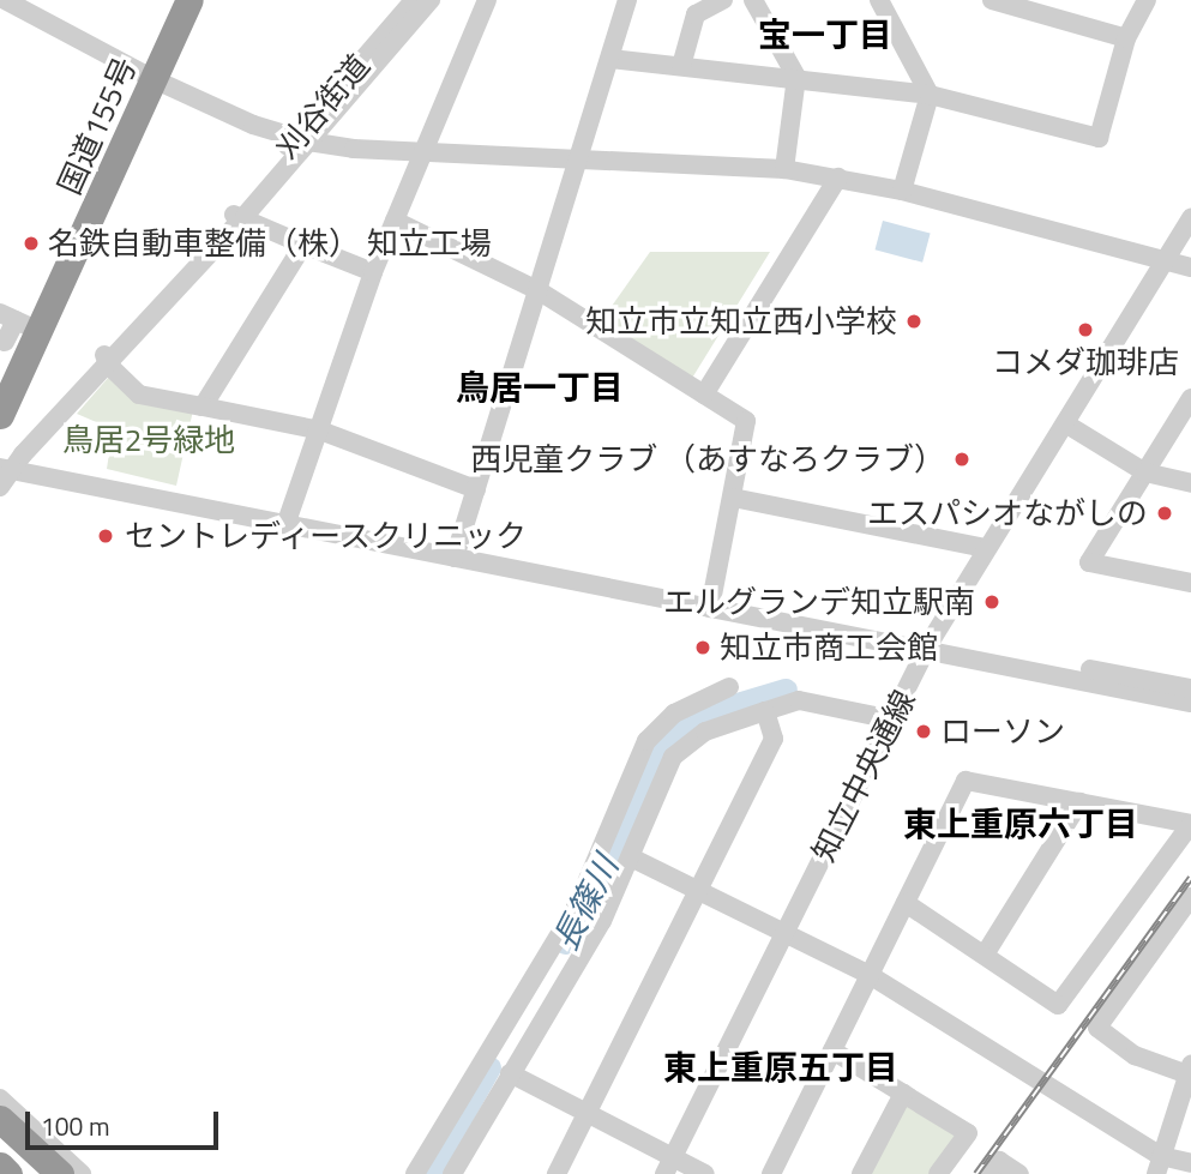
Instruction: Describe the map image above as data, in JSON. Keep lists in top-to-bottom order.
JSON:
{
  "streets": {
    "highway": ["国道155号"],
    "street": ["刈谷街道", "知立中央通線"]
  },
  "districts": [
    "宝一丁目",
    "鳥居一丁目",
    "東上重原六丁目",
    "東上重原五丁目"
  ],
  "water": ["長篠川"],
  "parks": ["鳥居2号緑地"],
  "places": [
    "名鉄自動車整備（株） 知立工場",
    "知立市立知立西小学校",
    "コメダ珈琲店",
    "西児童クラブ （あすなろクラブ）",
    "エスパシオながしの",
    "セントレディースクリニック",
    "エルグランデ知立駅南",
    "知立市商工会館",
    "ローソン"
  ],
  "scale_bar": "100 m"
}
